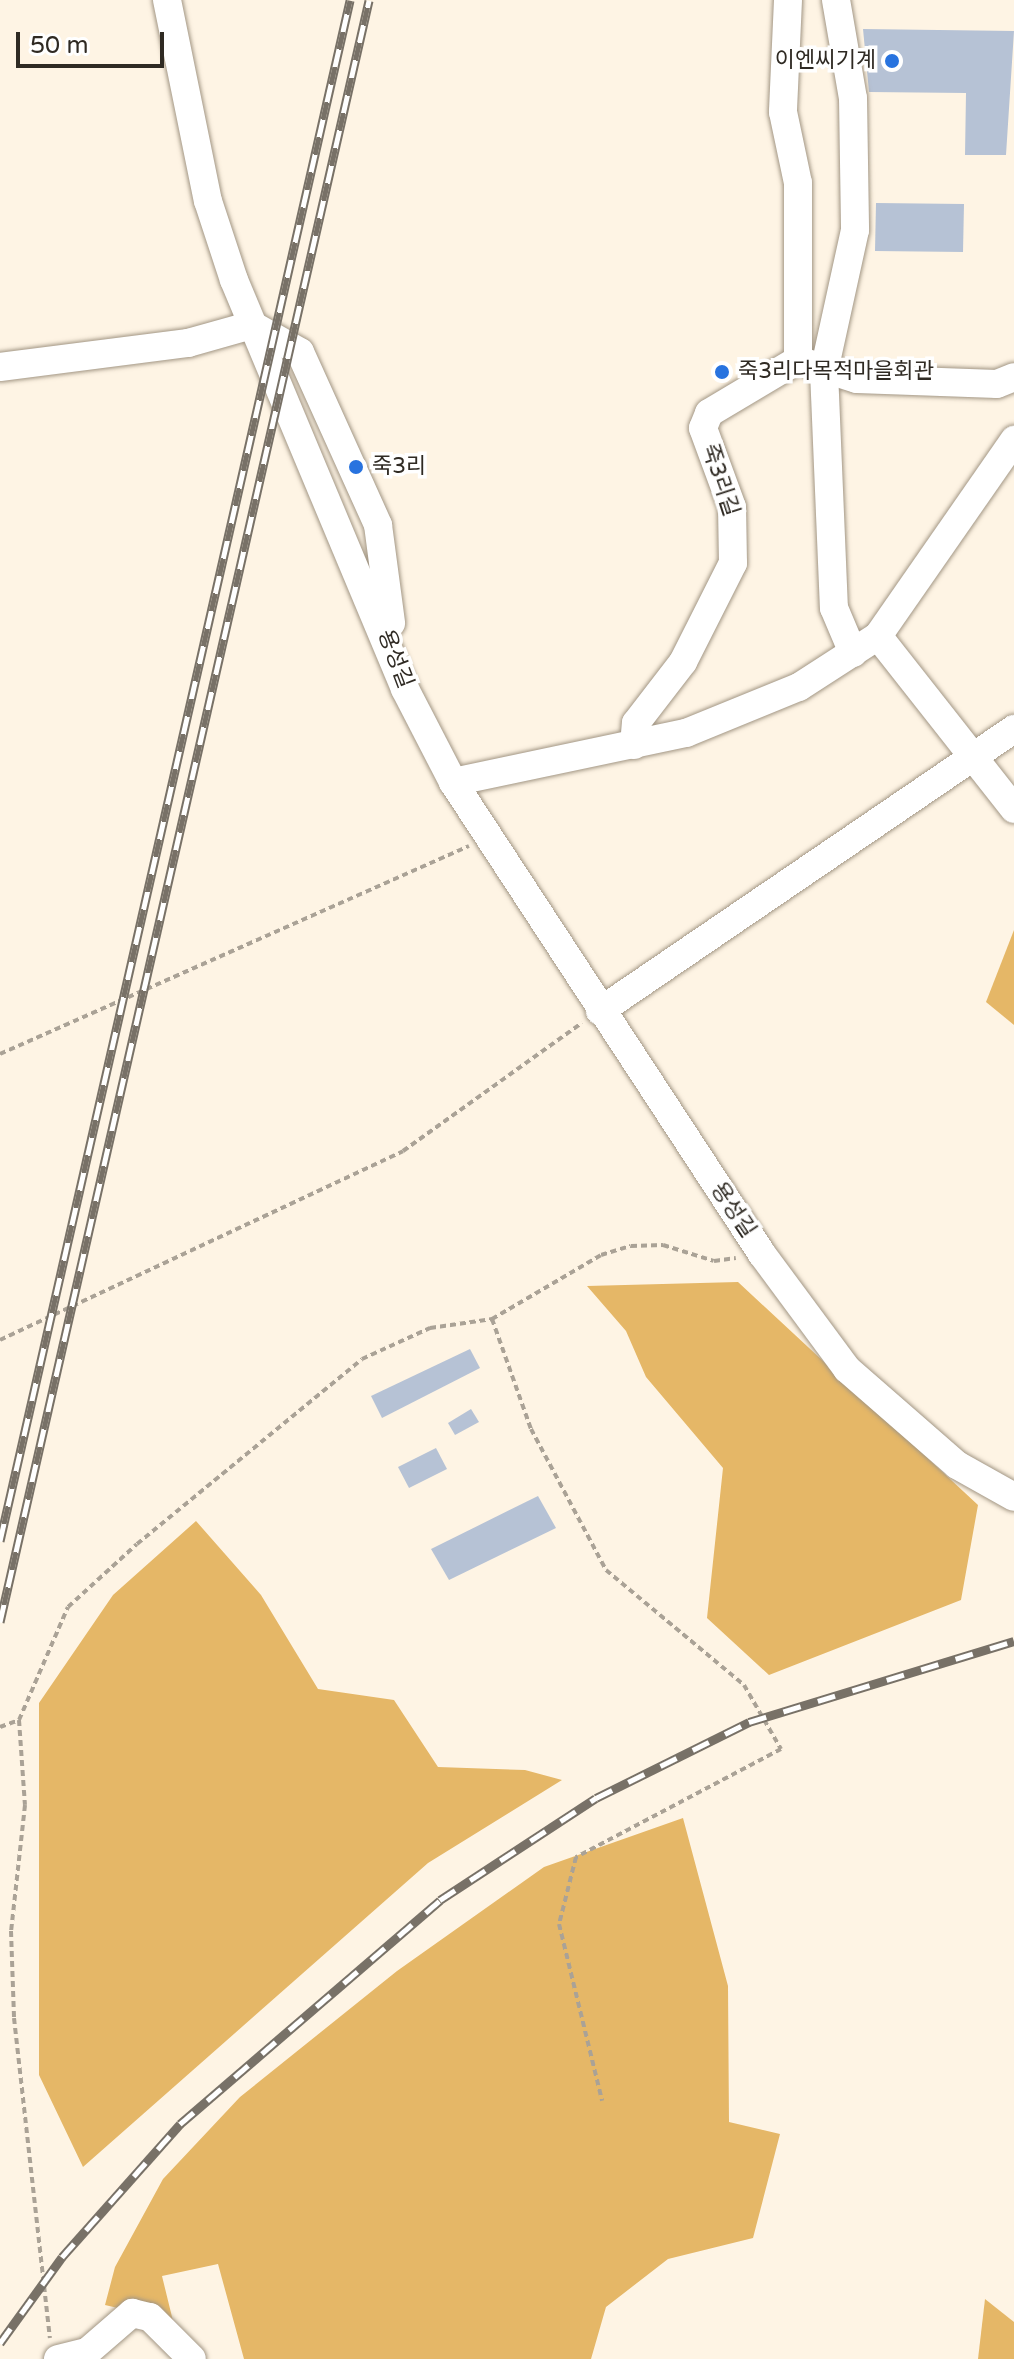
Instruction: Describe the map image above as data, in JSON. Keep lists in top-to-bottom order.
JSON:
{
  "streets": {
    "street": ["죽3리길", "용성길"]
  },
  "places": ["이엔씨기계", "죽3리다목적마을회관", "죽3리"],
  "scale_bar": "50 m"
}
